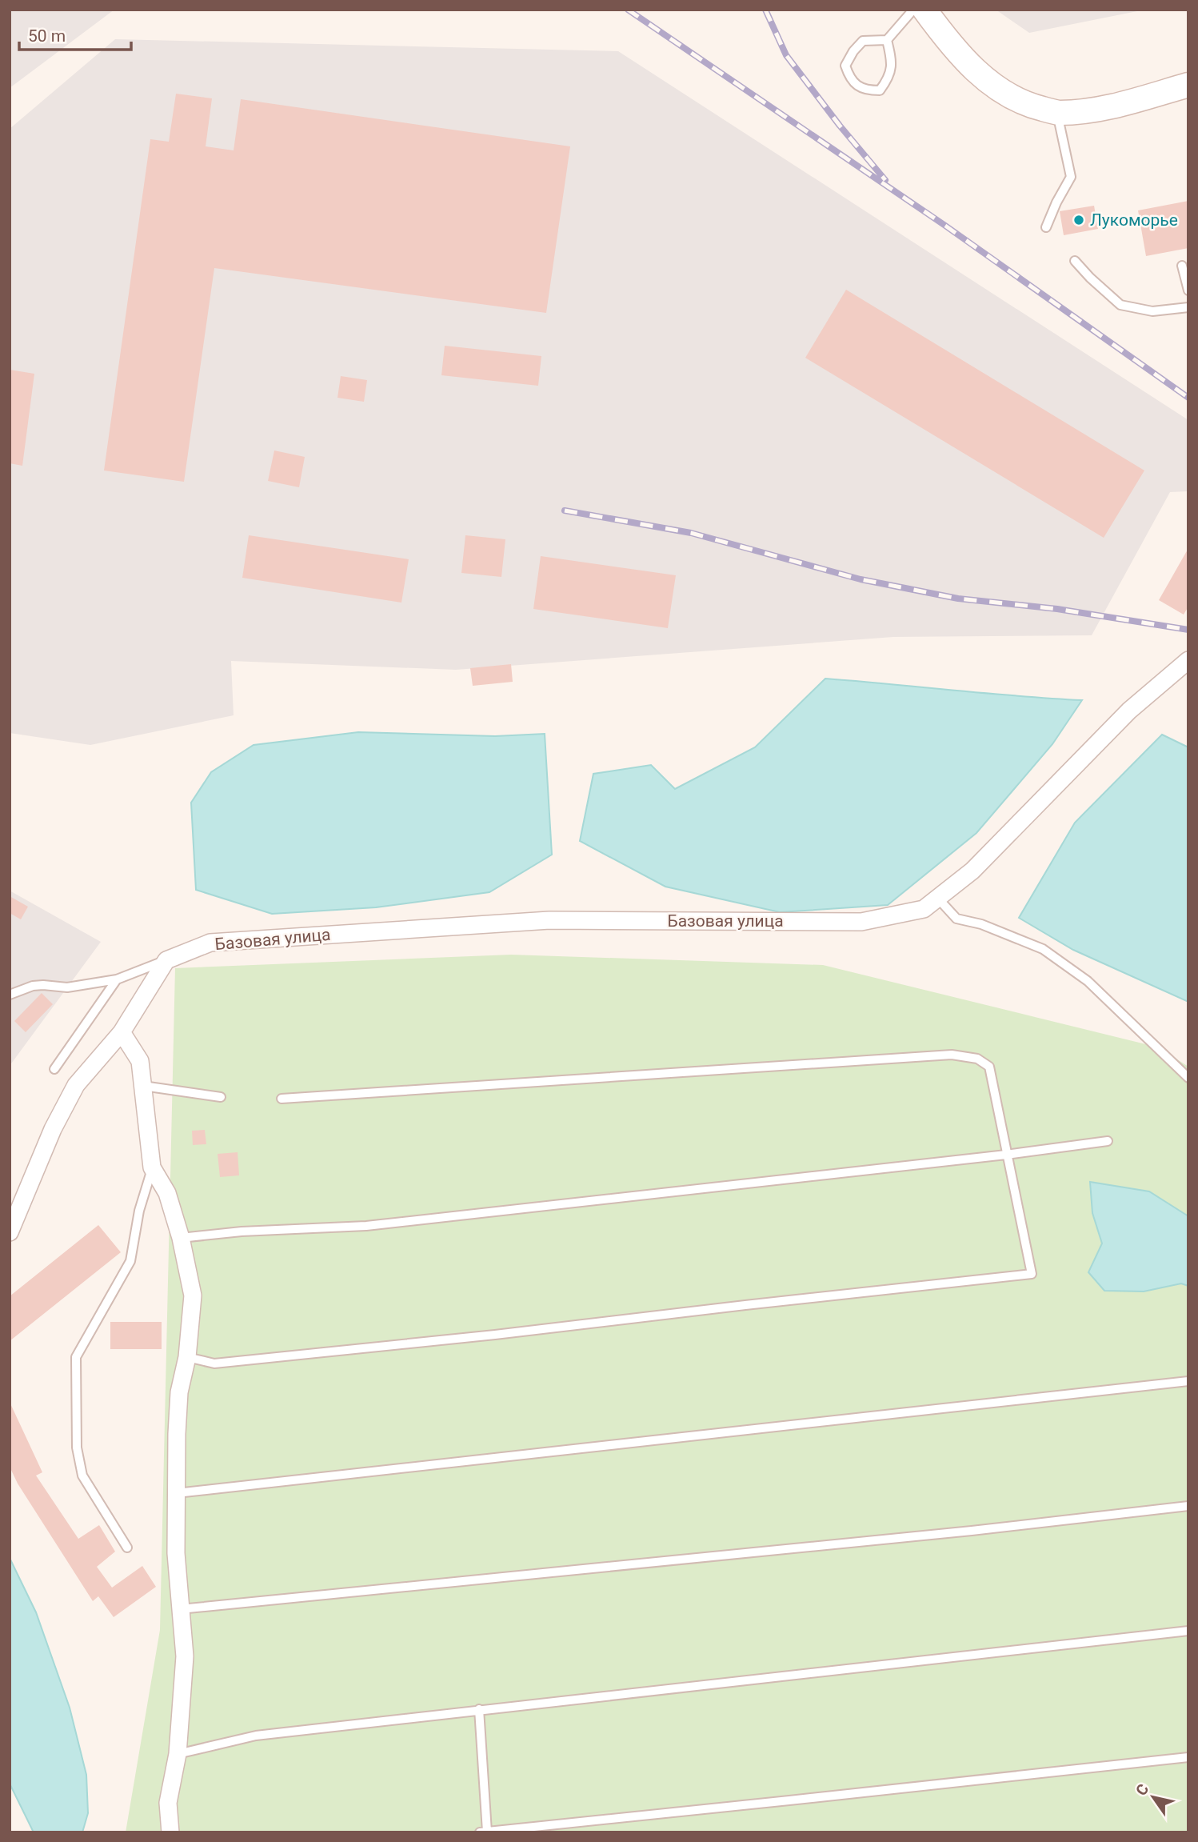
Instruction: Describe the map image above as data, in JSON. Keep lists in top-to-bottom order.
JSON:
{
  "streets": {
    "street": ["Базовая улица"]
  },
  "places": ["Лукоморье"],
  "scale_bar": "50 m",
  "north": "top left"
}
